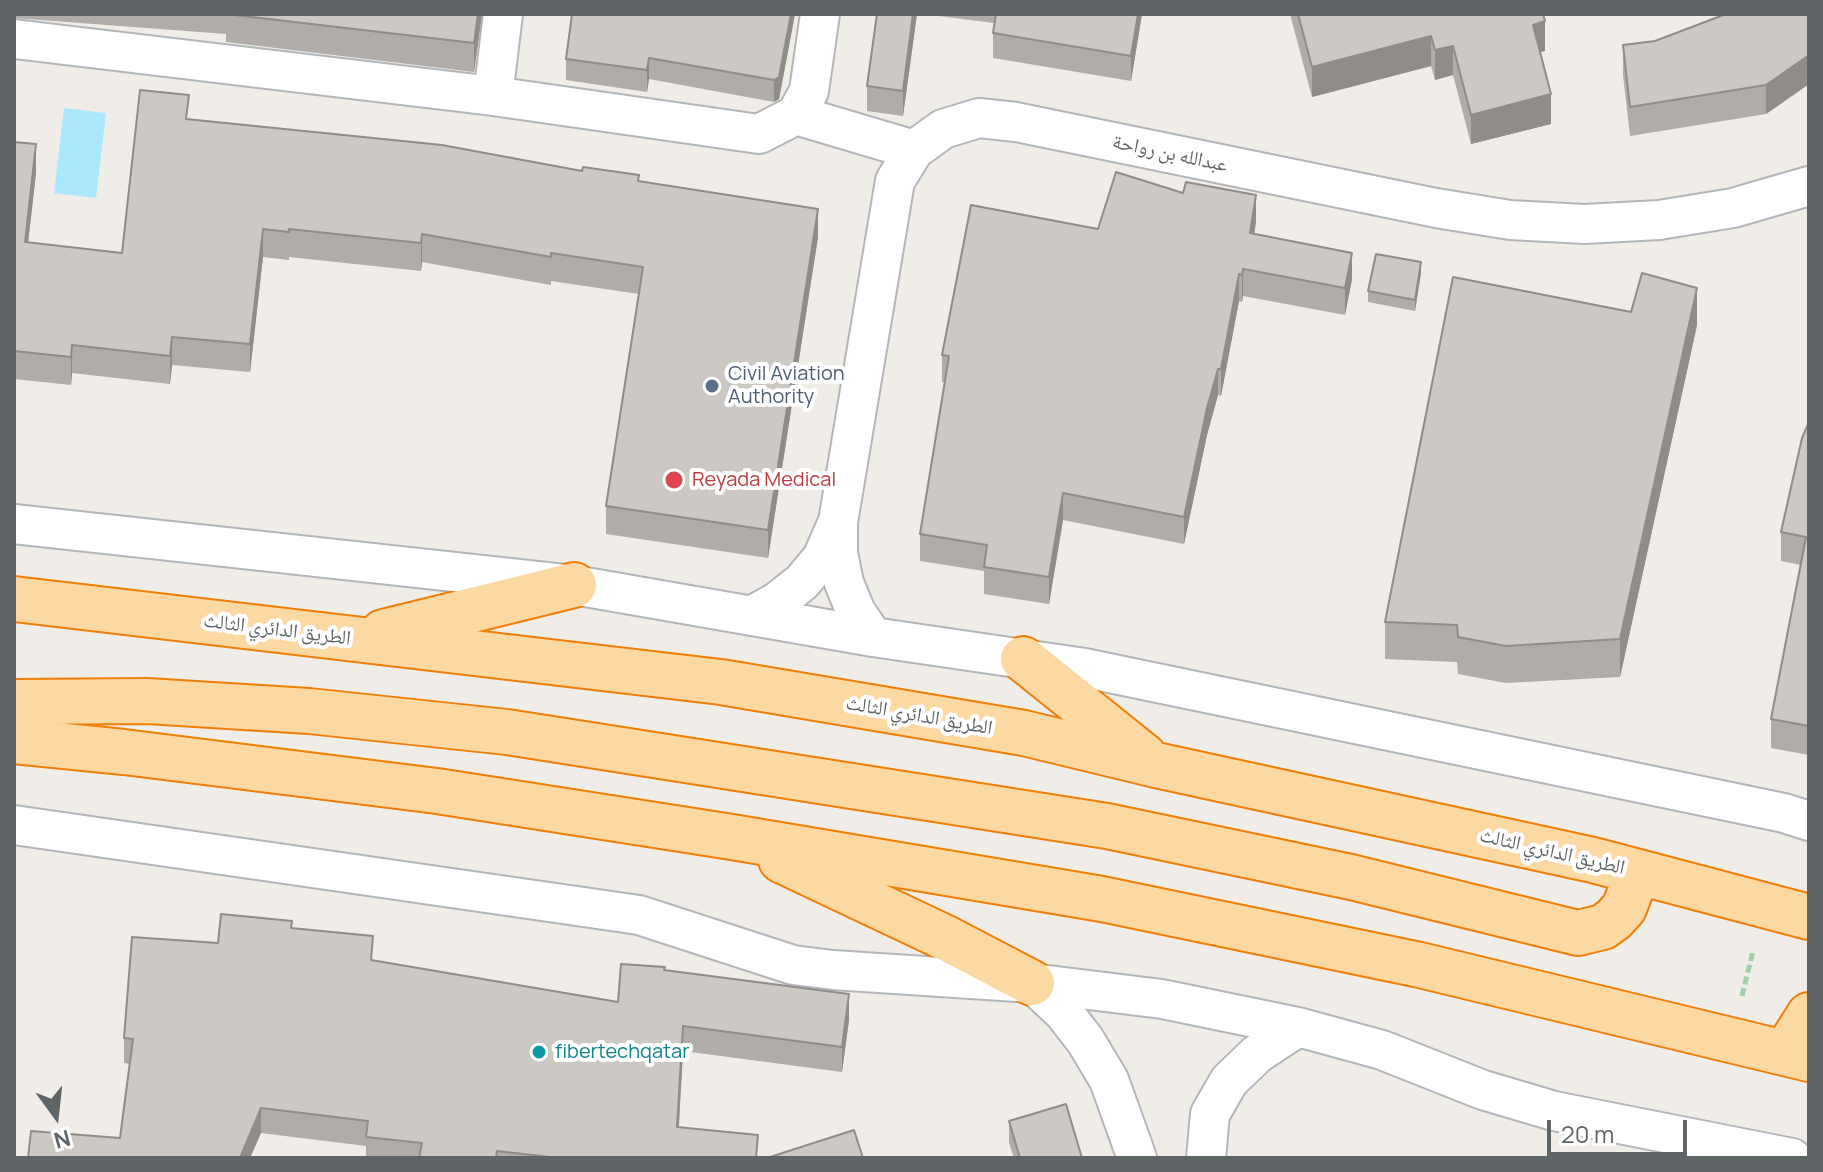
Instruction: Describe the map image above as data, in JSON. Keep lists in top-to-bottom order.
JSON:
{
  "streets": {
    "highway": ["الطريق الدائري الثالث"],
    "street": ["عبدالله بن رواحة"]
  },
  "places": ["Civil Aviation Authority", "Reyada Medical", "fibertechqatar"],
  "scale_bar": "20 m",
  "north": "bottom"
}
